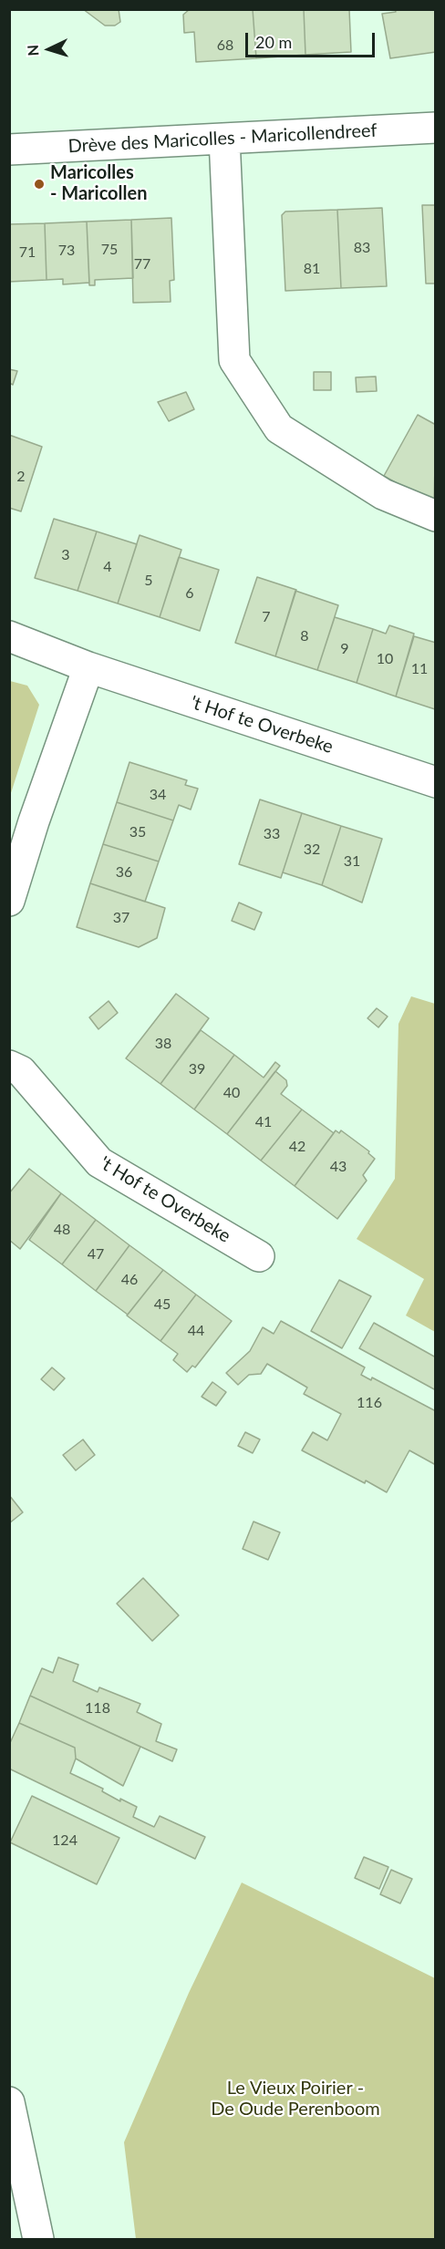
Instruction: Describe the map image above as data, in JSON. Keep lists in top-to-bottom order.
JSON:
{
  "streets": {
    "street": ["Drève des Maricolles - Maricollendreef", "'t Hof te Overbeke"]
  },
  "parks": ["Le Vieux Poirier - De Oude Perenboom"],
  "places": ["Maricolles - Maricollen"],
  "house_numbers": [
    "68",
    "83",
    "75",
    "73",
    "71",
    "77",
    "81",
    "2",
    "3",
    "4",
    "5",
    "6",
    "7",
    "8",
    "9",
    "10",
    "11",
    "34",
    "35",
    "33",
    "32",
    "31",
    "36",
    "37",
    "38",
    "39",
    "40",
    "41",
    "42",
    "43",
    "48",
    "47",
    "46",
    "45",
    "44",
    "116",
    "118",
    "124"
  ],
  "scale_bar": "20 m",
  "north": "left"
}
